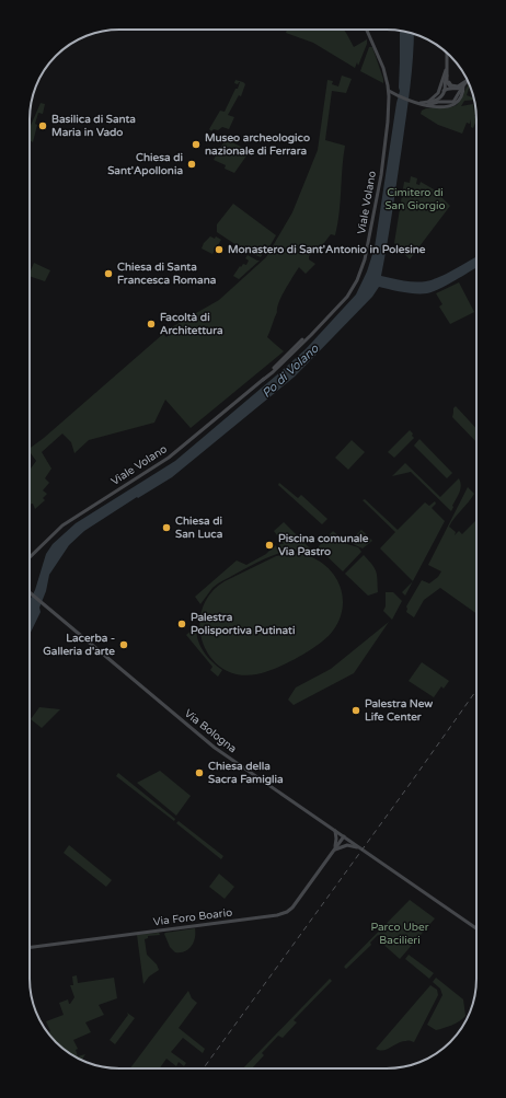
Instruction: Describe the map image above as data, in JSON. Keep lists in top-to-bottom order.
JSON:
{
  "streets": {
    "street": ["Viale Volano", "Via Bologna", "Via Foro Boario"]
  },
  "crossings": [
    ["Via Bologna", "Via Foro Boario"]
  ],
  "water": ["Po di Volano"],
  "parks": ["Cimitero di San Giorgio", "Parco Uber Bacilieri"],
  "places": [
    "Basilica di Santa Maria in Vado",
    "Museo archeologico nazionale di Ferrara",
    "Chiesa di Sant'Apollonia",
    "Monastero di Sant'Antonio in Polesine",
    "Chiesa di Santa Francesca Romana",
    "Facoltà di Architettura",
    "Chiesa di San Luca",
    "Piscina comunale Via Pastro",
    "Palestra Polisportiva Putinati",
    "Lacerba - Galleria d'arte",
    "Palestra New Life Center",
    "Chiesa della Sacra Famiglia"
  ]
}
